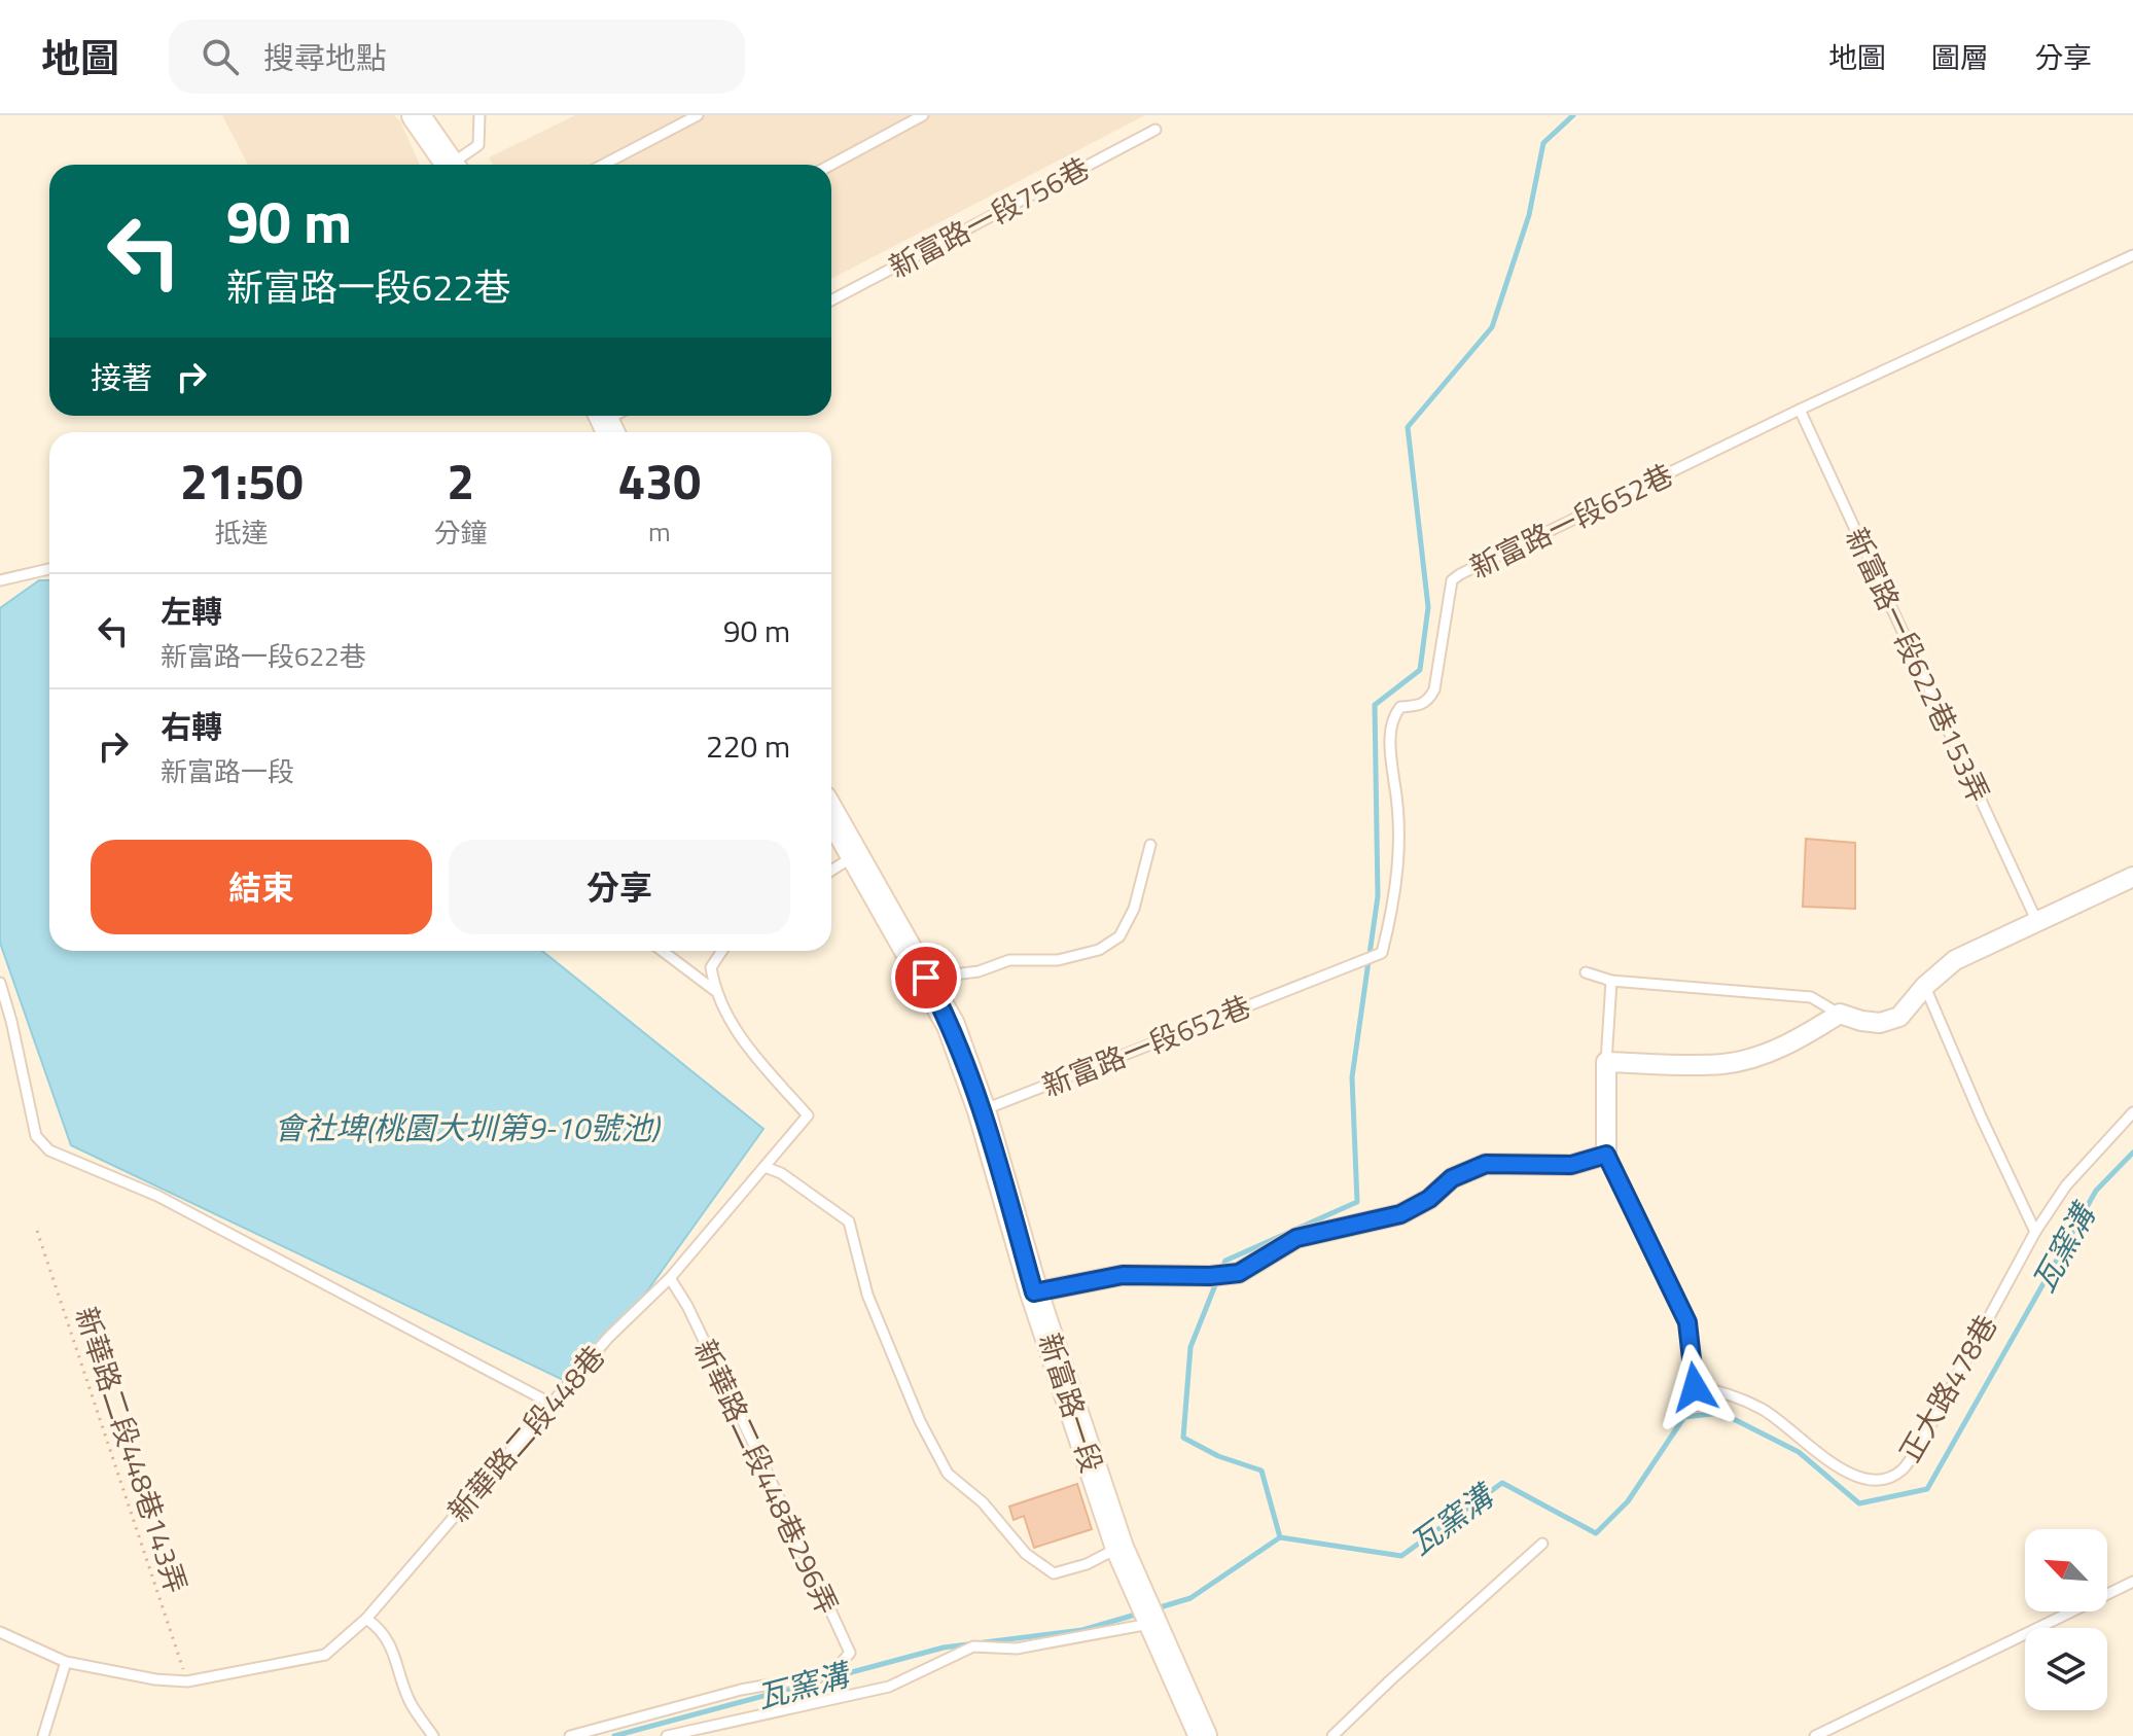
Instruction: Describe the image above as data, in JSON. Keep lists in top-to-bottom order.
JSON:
{
  "streets": {
    "street": ["新富路一段"],
    "lane": [
      "新富路一段756巷",
      "新富路一段652巷",
      "新富路一段622巷153弄",
      "正大路478巷",
      "新華路二段448巷",
      "新華路二段448巷296弄"
    ],
    "path": ["新華路二段448巷143弄"]
  },
  "crossings": [
    ["新富路一段652巷", "新富路一段622巷153弄"],
    ["新富路一段652巷", "新富路一段"],
    ["新華路二段448巷", "新華路二段448巷143弄"],
    ["新華路二段448巷", "新華路二段448巷296弄"]
  ],
  "water": ["會社埤(桃園大圳第9-10號池)", "瓦窯溝"],
  "north": "top left",
  "page": {
    "header": "地圖",
    "search": "搜尋地點",
    "nav": ["地圖", "圖層", "分享"],
    "turn": ["90 m", "新富路一段622巷"],
    "then": "接著",
    "eta": [
      "21:50",
      "抵達",
      "2",
      "分鐘",
      "430",
      "m"
    ],
    "list": [
      {
        "name": "左轉",
        "note": "新富路一段622巷",
        "value": "90 m"
      },
      {
        "name": "右轉",
        "note": "新富路一段",
        "value": "220 m"
      }
    ],
    "buttons": ["結束", "分享"]
  }
}
